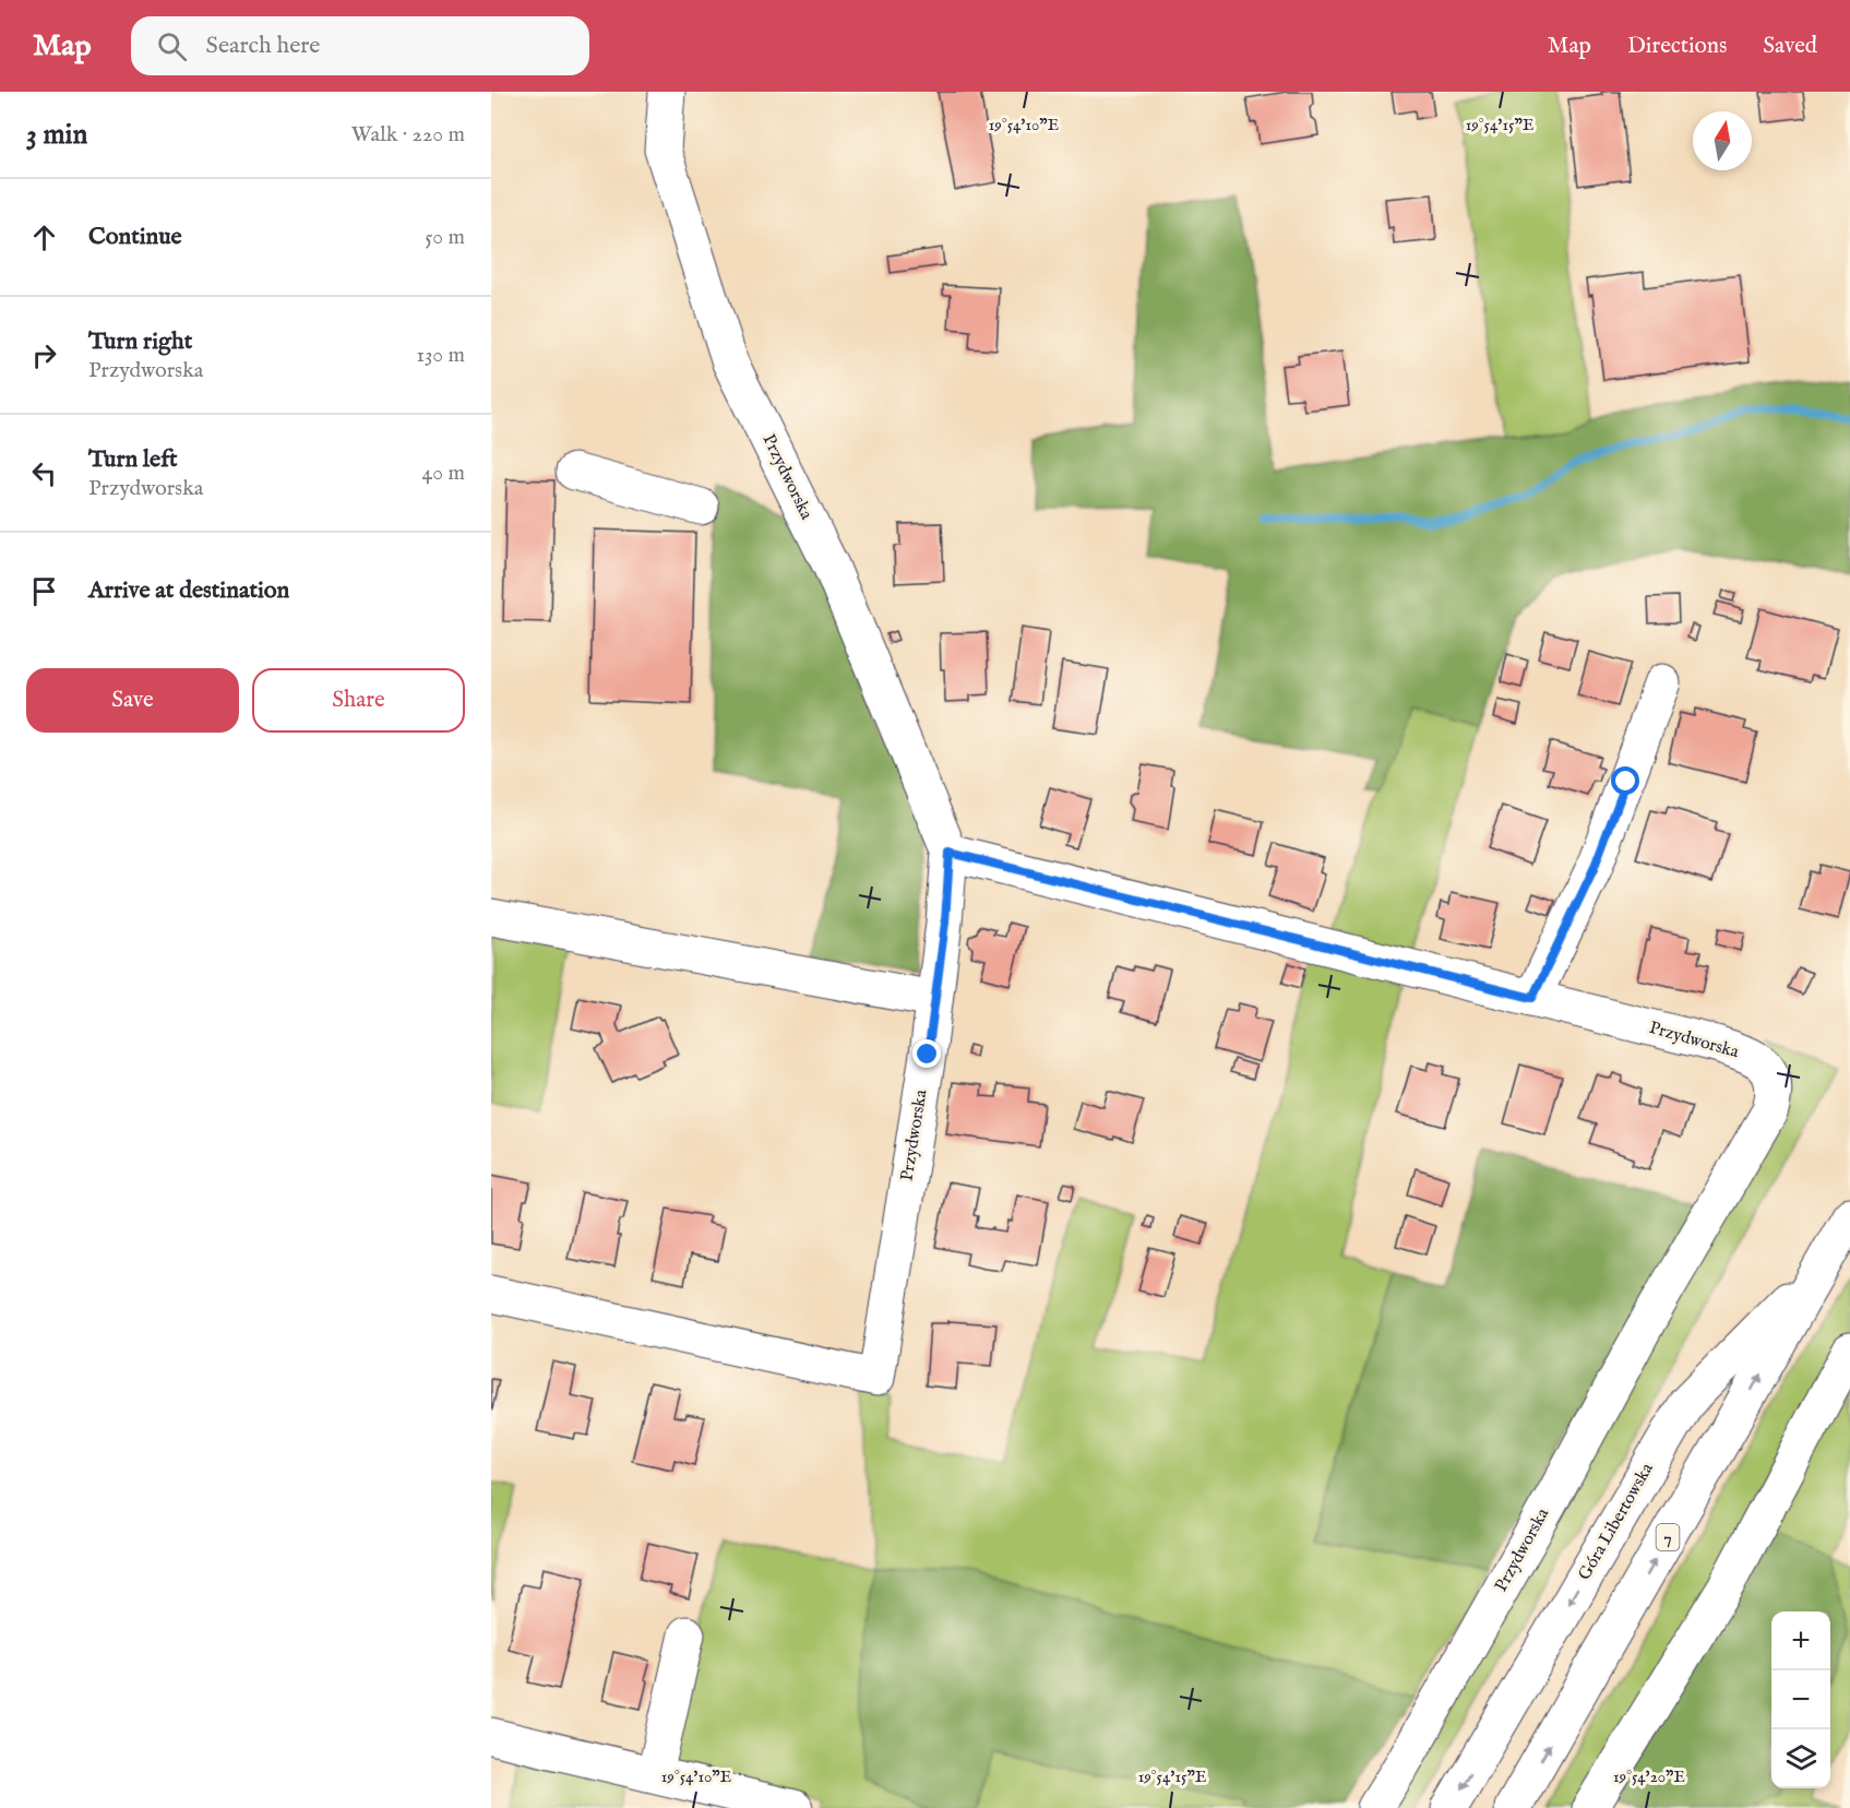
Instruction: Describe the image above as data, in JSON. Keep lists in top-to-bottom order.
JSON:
{
  "streets": {
    "main road": ["Przydworska", "Góra Libertowska", "7"]
  },
  "north": "top",
  "page": {
    "header": "Map",
    "search": "Search here",
    "nav": ["Map", "Directions", "Saved"],
    "heading": ["3 min", "Walk · 220 m"],
    "list": [
      ["Continue", "50 m"],
      ["Turn right", "Przydworska", "130 m"],
      ["Turn left", "Przydworska", "40 m"],
      "Arrive at destination"
    ],
    "buttons": ["Save", "Share"],
    "map_buttons": ["+", "−"]
  },
  "coordinates": ["19°54'10\"E", "19°54'15\"E", "19°54'20\"E"]
}
